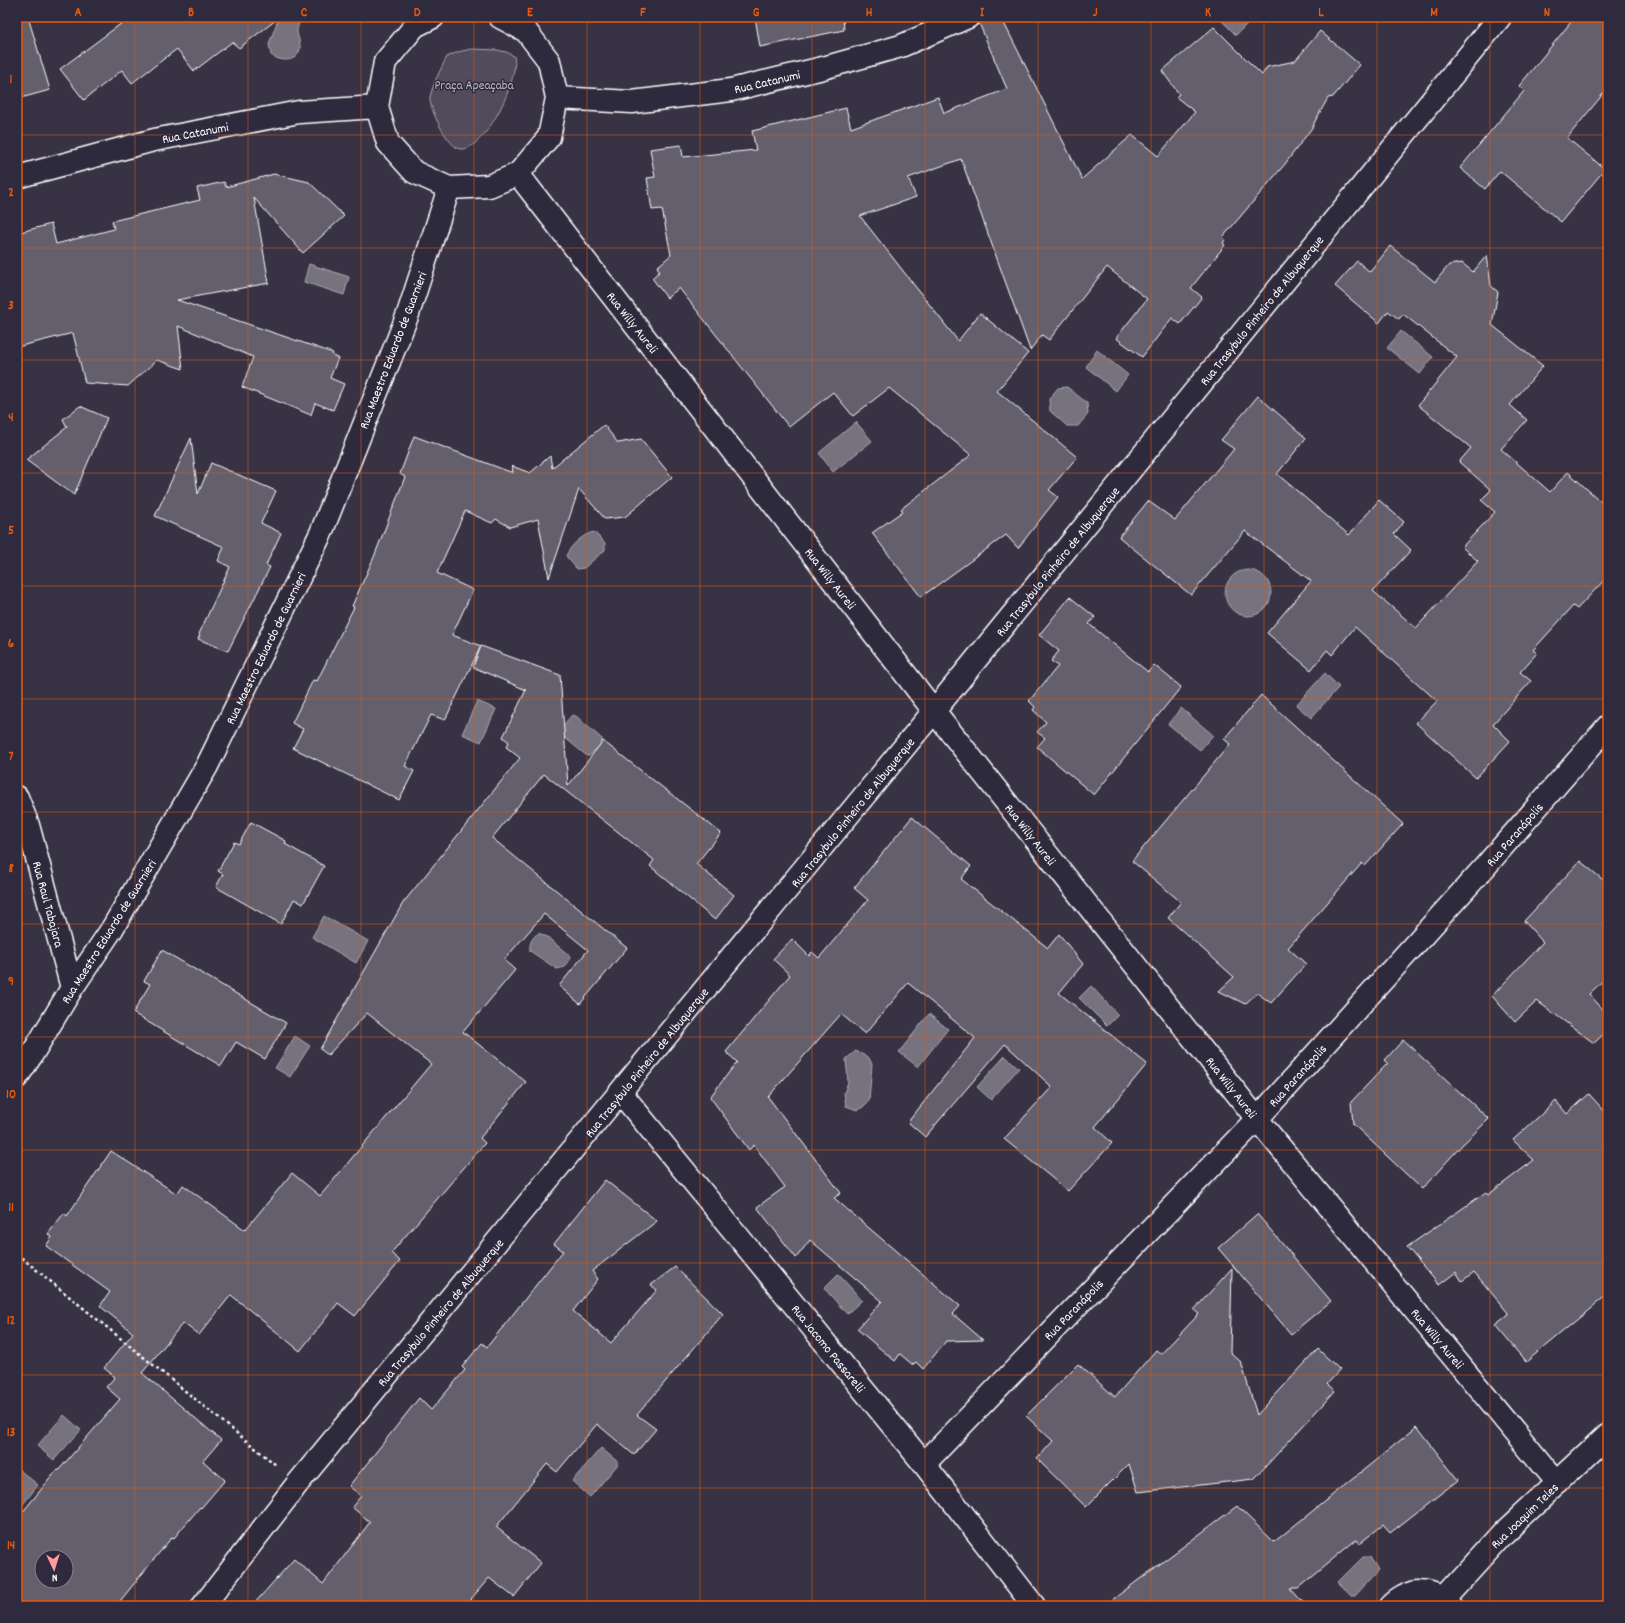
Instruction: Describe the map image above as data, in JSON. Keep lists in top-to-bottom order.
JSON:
{
  "streets": {
    "street": [
      "Rua Catanumi",
      "Rua Trasybulo Pinheiro de Albuquerque",
      "Rua Willy Aureli",
      "Rua Maestro Eduardo de Guarnieri",
      "Rua Paranápolis",
      "Rua Raul Tabajara",
      "Rua Jacomo Passarelli",
      "Rua Joaquim Teles"
    ]
  },
  "crossings": [
    ["Rua Trasybulo Pinheiro de Albuquerque", "Rua Willy Aureli"],
    ["Rua Trasybulo Pinheiro de Albuquerque", "Rua Jacomo Passarelli"],
    ["Rua Willy Aureli", "Rua Paranápolis"],
    ["Rua Willy Aureli", "Rua Joaquim Teles"],
    ["Rua Maestro Eduardo de Guarnieri", "Rua Raul Tabajara"],
    ["Rua Paranápolis", "Rua Jacomo Passarelli"]
  ],
  "parks": ["Praça Apeaçaba"],
  "north": "bottom",
  "grid": {
    "columns": [
      "A",
      "B",
      "C",
      "D",
      "E",
      "F",
      "G",
      "H",
      "I",
      "J",
      "K",
      "L",
      "M",
      "N"
    ],
    "rows": [
      "1",
      "2",
      "3",
      "4",
      "5",
      "6",
      "7",
      "8",
      "9",
      "10",
      "11",
      "12",
      "13",
      "14"
    ]
  }
}
